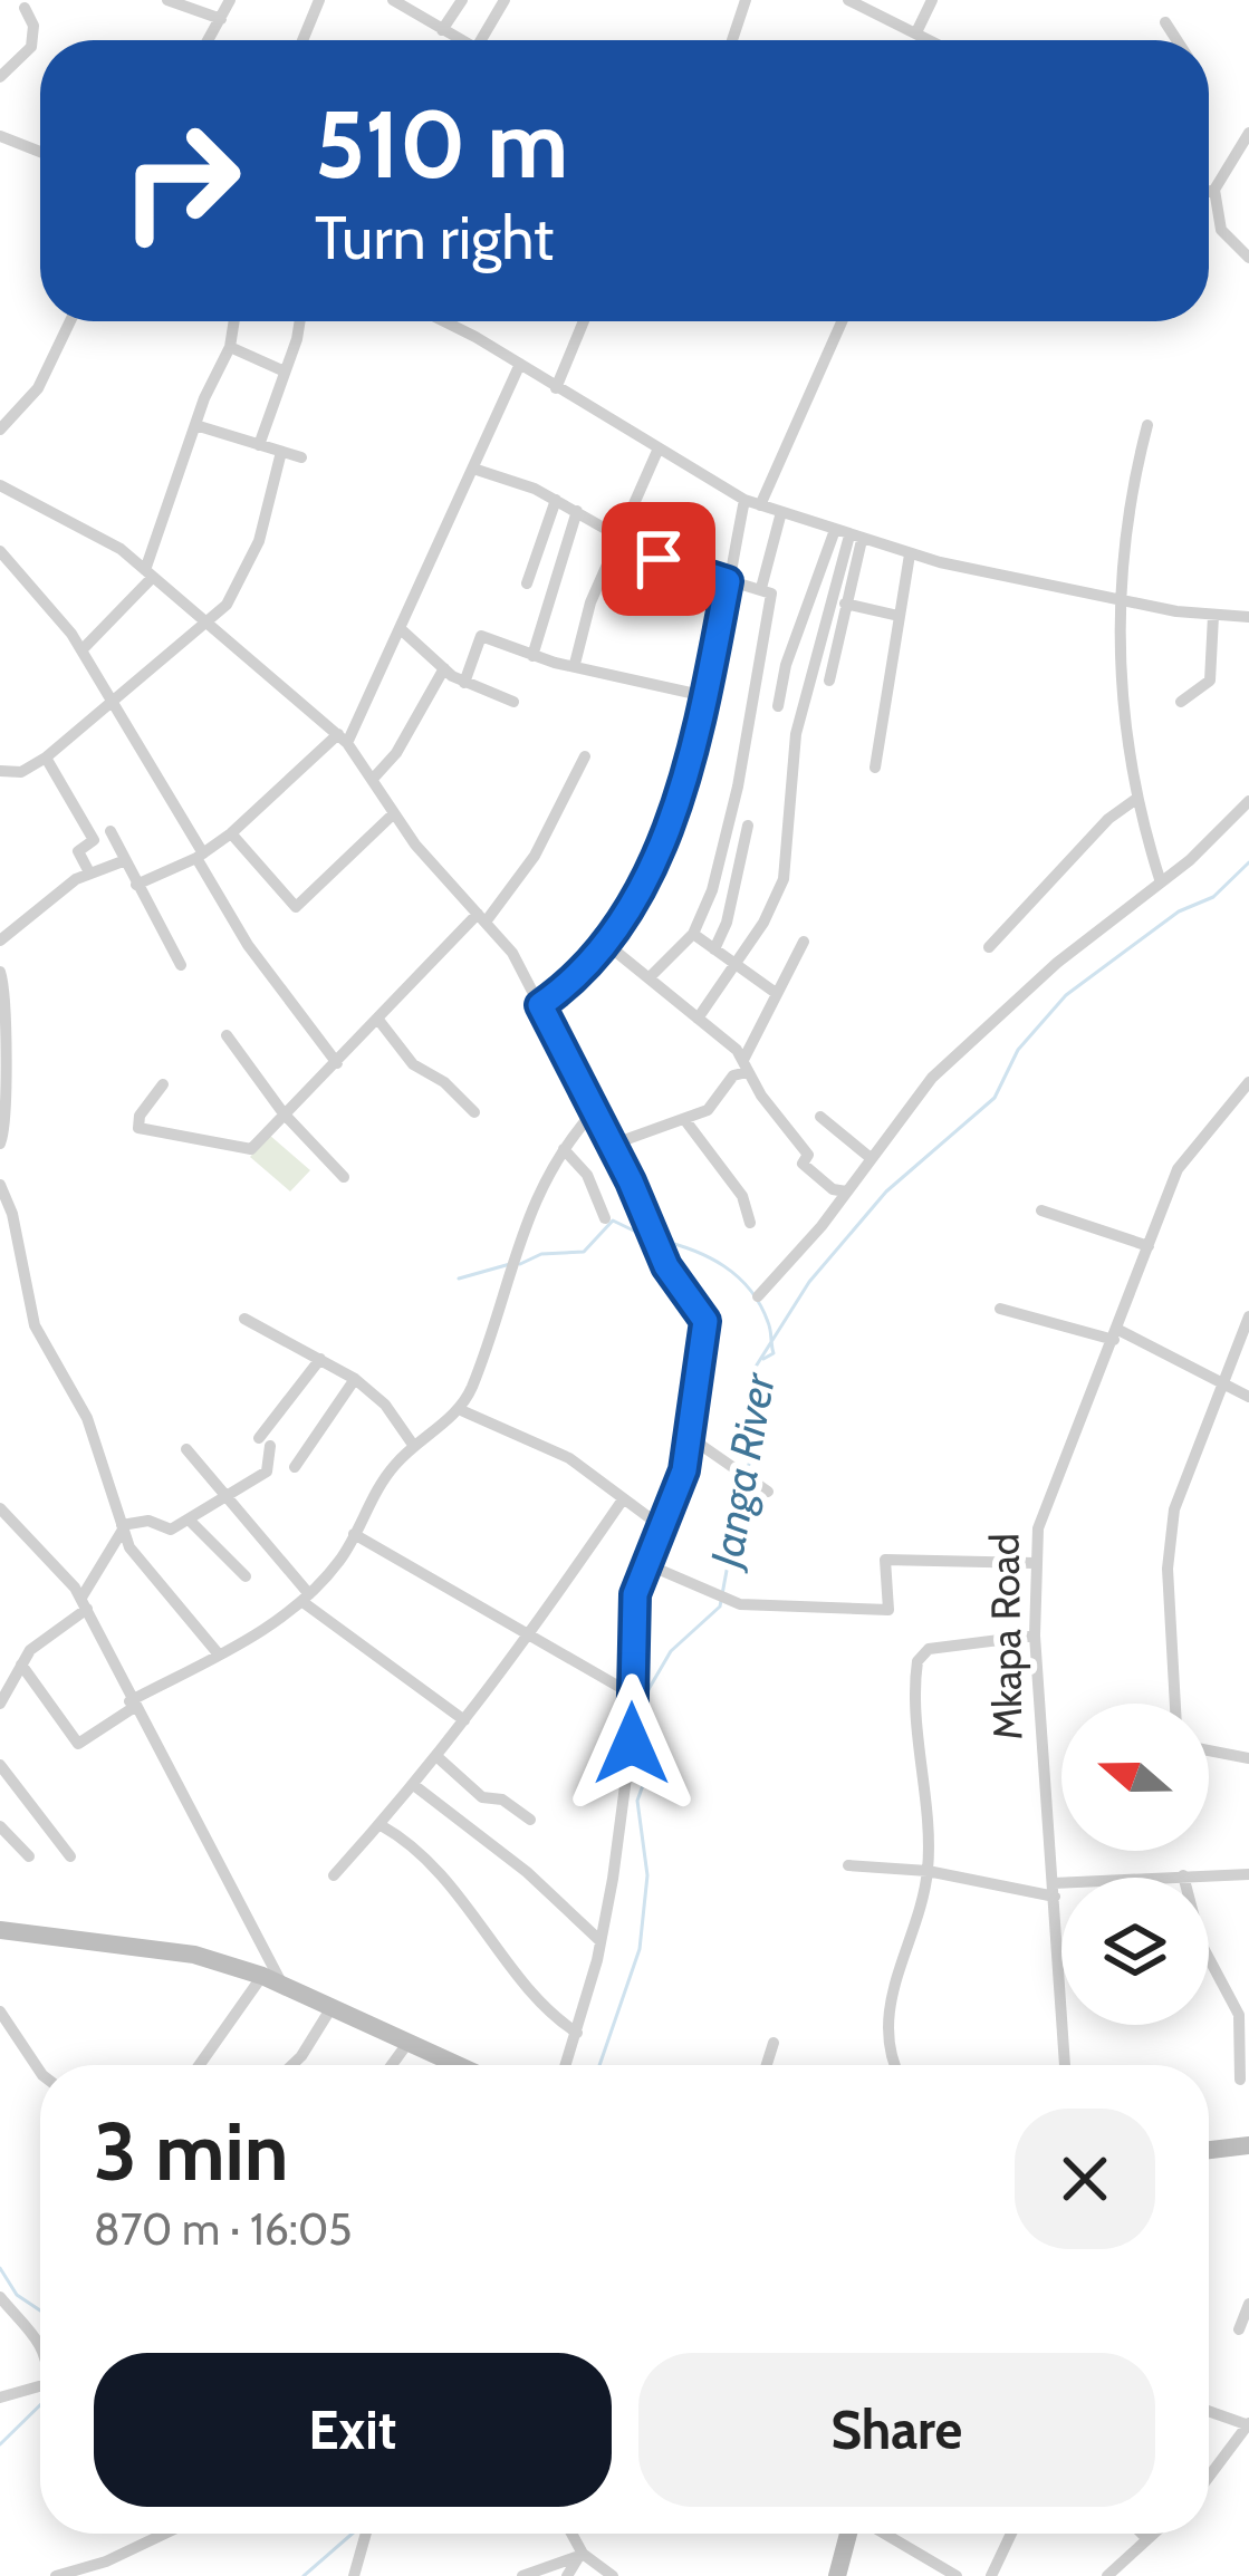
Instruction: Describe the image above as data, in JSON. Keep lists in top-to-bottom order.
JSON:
{
  "streets": {
    "street": ["Mkapa Road"]
  },
  "water": ["Janga River"],
  "north": "left",
  "page": {
    "turn": ["510 m", "Turn right"],
    "heading": ["3 min", "870 m · 16:05"],
    "buttons": ["Exit", "Share"]
  }
}
